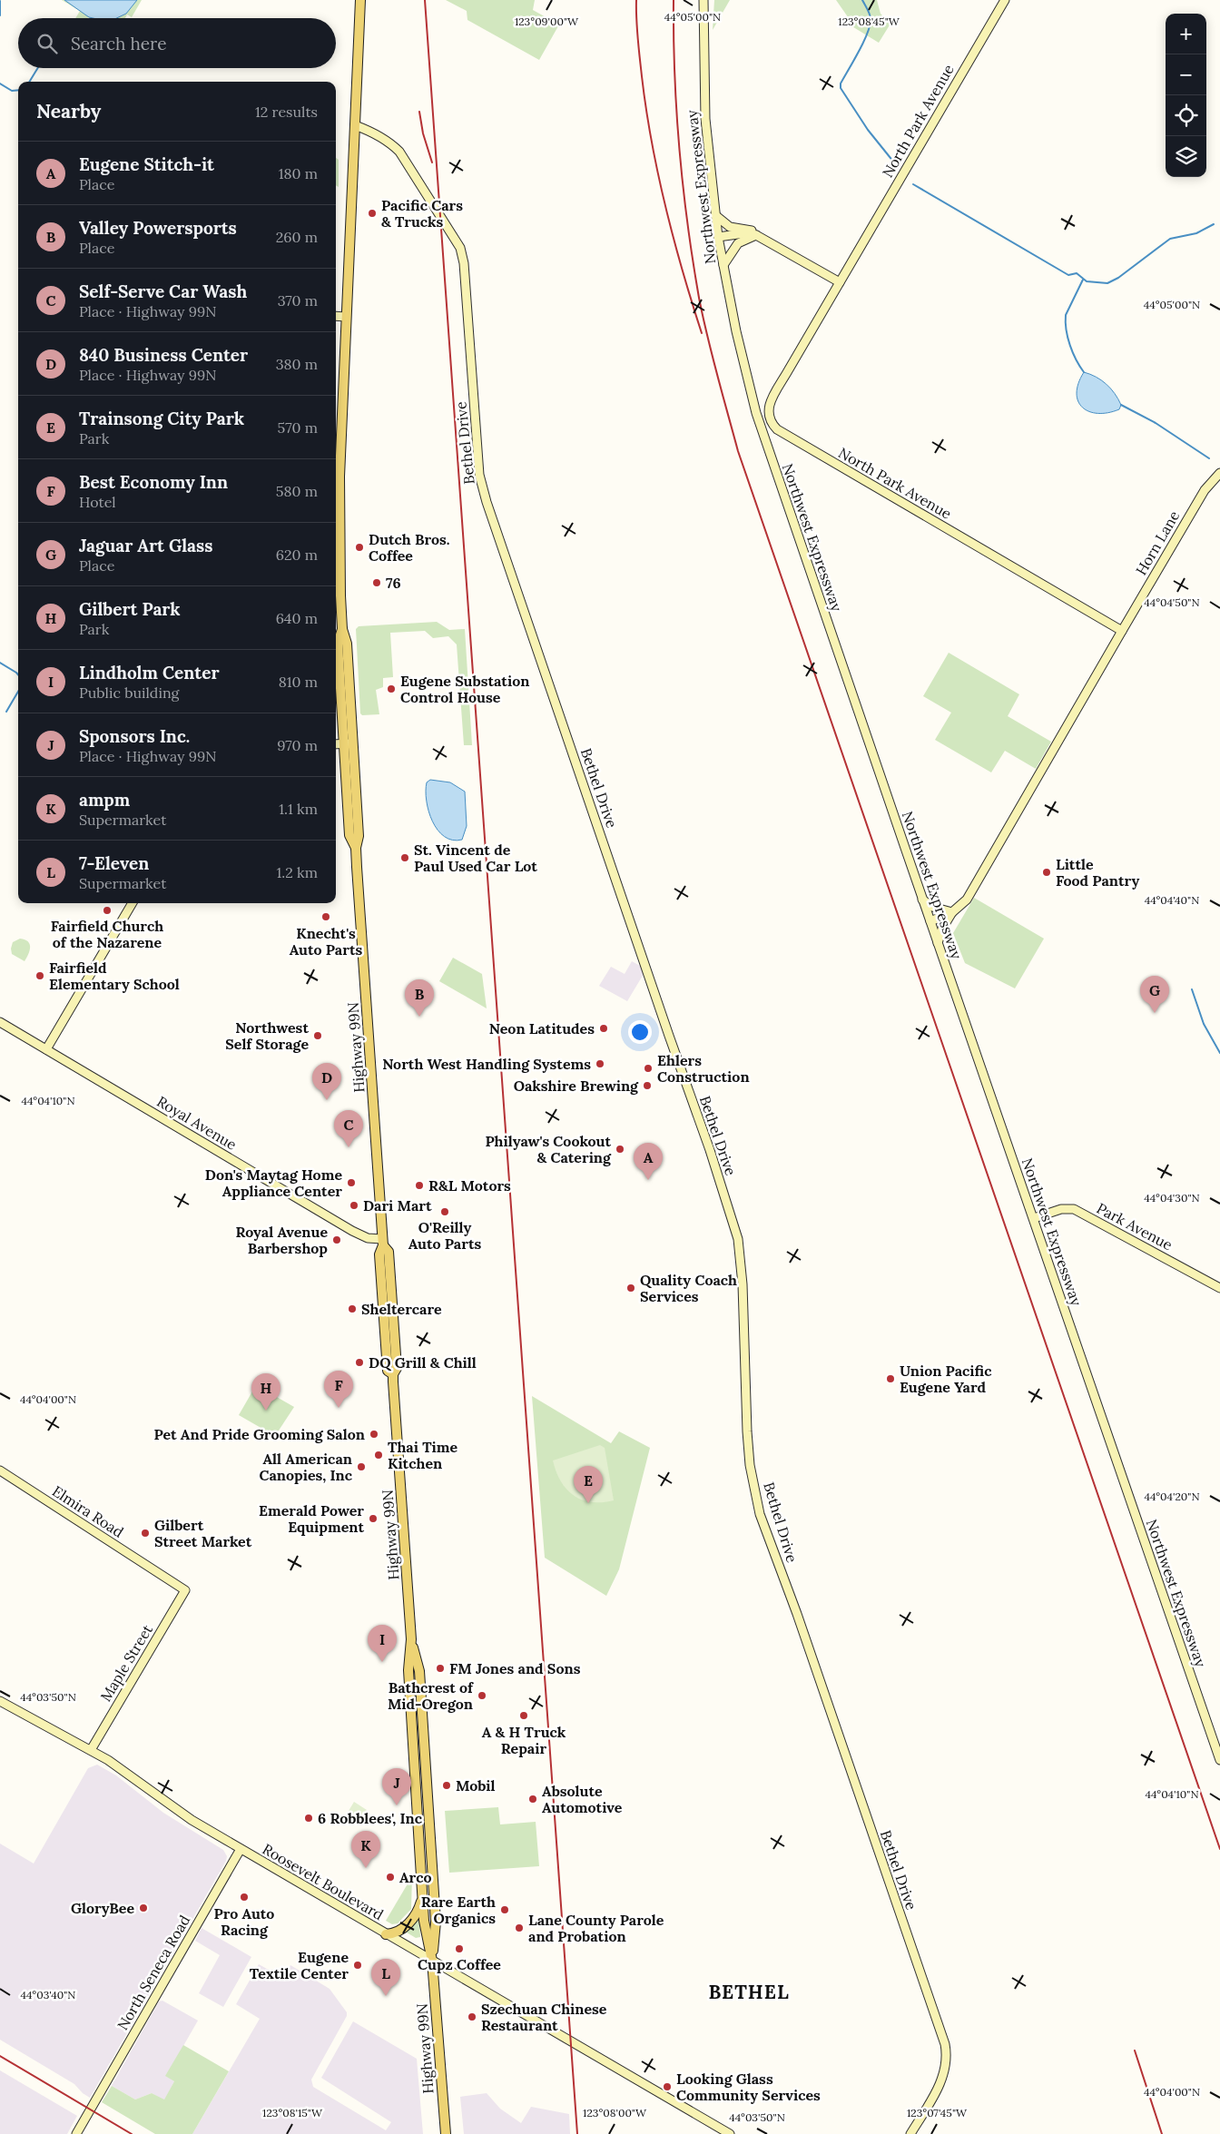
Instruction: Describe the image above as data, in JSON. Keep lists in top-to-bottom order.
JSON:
{
  "streets": {
    "main road": ["Highway 99N"],
    "street": [
      "North Park Avenue",
      "Northwest Expressway",
      "Bethel Drive",
      "Horn Lane",
      "Royal Avenue",
      "Park Avenue",
      "Elmira Road",
      "Maple Street",
      "Roosevelt Boulevard",
      "North Seneca Road"
    ]
  },
  "crossings": [
    ["North Park Avenue", "Horn Lane"],
    ["Northwest Expressway", "Park Avenue"],
    ["Bethel Drive", "Highway 99N"],
    ["Highway 99N", "Royal Avenue"],
    ["Highway 99N", "Roosevelt Boulevard"],
    ["Elmira Road", "Maple Street"],
    ["Maple Street", "Roosevelt Boulevard"],
    ["Roosevelt Boulevard", "North Seneca Road"]
  ],
  "districts": ["BETHEL"],
  "places": [
    "Pacific Cars & Trucks",
    "Dutch Bros. Coffee",
    "76",
    "Eugene Substation Control House",
    "St. Vincent de Paul Used Car Lot",
    "Little Food Pantry",
    "Fairfield Church of the Nazarene",
    "Knecht's Auto Parts",
    "Fairfield Elementary School",
    "Neon Latitudes",
    "Northwest Self Storage",
    "North West Handling Systems",
    "Ehlers Construction",
    "Oakshire Brewing",
    "Philyaw's Cookout & Catering",
    "Don's Maytag Home Appliance Center",
    "R&L Motors",
    "Dari Mart",
    "O'Reilly Auto Parts",
    "Royal Avenue Barbershop",
    "Quality Coach Services",
    "Sheltercare",
    "DQ Grill & Chill",
    "Union Pacific Eugene Yard",
    "Pet And Pride Grooming Salon",
    "Thai Time Kitchen",
    "All American Canopies, Inc",
    "Emerald Power Equipment",
    "Gilbert Street Market",
    "FM Jones and Sons",
    "Bathcrest of Mid-Oregon",
    "A & H Truck Repair",
    "Mobil",
    "Absolute Automotive",
    "6 Robblees', Inc",
    "Arco",
    "Pro Auto Racing",
    "GloryBee",
    "Rare Earth Organics",
    "Lane County Parole and Probation",
    "Cupz Coffee",
    "Eugene Textile Center",
    "Szechuan Chinese Restaurant",
    "Looking Glass Community Services"
  ],
  "page": {
    "map_buttons": ["+", "−"],
    "search": "Search here",
    "heading": ["Nearby", "12 results"],
    "list": [
      {
        "mark": "A",
        "name": "Eugene Stitch-it",
        "note": "Place",
        "value": "180 m"
      },
      {
        "mark": "B",
        "name": "Valley Powersports",
        "note": "Place",
        "value": "260 m"
      },
      {
        "mark": "C",
        "name": "Self-Serve Car Wash",
        "note": "Place · Highway 99N",
        "value": "370 m"
      },
      {
        "mark": "D",
        "name": "840 Business Center",
        "note": "Place · Highway 99N",
        "value": "380 m"
      },
      {
        "mark": "E",
        "name": "Trainsong City Park",
        "note": "Park",
        "value": "570 m"
      },
      {
        "mark": "F",
        "name": "Best Economy Inn",
        "note": "Hotel",
        "value": "580 m"
      },
      {
        "mark": "G",
        "name": "Jaguar Art Glass",
        "note": "Place",
        "value": "620 m"
      },
      {
        "mark": "H",
        "name": "Gilbert Park",
        "note": "Park",
        "value": "640 m"
      },
      {
        "mark": "I",
        "name": "Lindholm Center",
        "note": "Public building",
        "value": "810 m"
      },
      {
        "mark": "J",
        "name": "Sponsors Inc.",
        "note": "Place · Highway 99N",
        "value": "970 m"
      },
      {
        "mark": "K",
        "name": "ampm",
        "note": "Supermarket",
        "value": "1.1 km"
      },
      {
        "mark": "L",
        "name": "7-Eleven",
        "note": "Supermarket",
        "value": "1.2 km"
      }
    ],
    "pins": [
      "G",
      "B",
      "D",
      "C",
      "A",
      "F",
      "H",
      "E",
      "I",
      "J",
      "K",
      "L"
    ]
  },
  "coordinates": [
    "44°05'00\"N",
    "123°09'00\"W",
    "123°08'45\"W",
    "44°04'50\"N",
    "44°04'40\"N",
    "44°04'10\"N",
    "44°04'30\"N",
    "44°04'00\"N",
    "44°04'20\"N",
    "44°03'50\"N",
    "44°03'40\"N",
    "123°08'15\"W",
    "123°08'00\"W",
    "123°07'45\"W"
  ]
}
